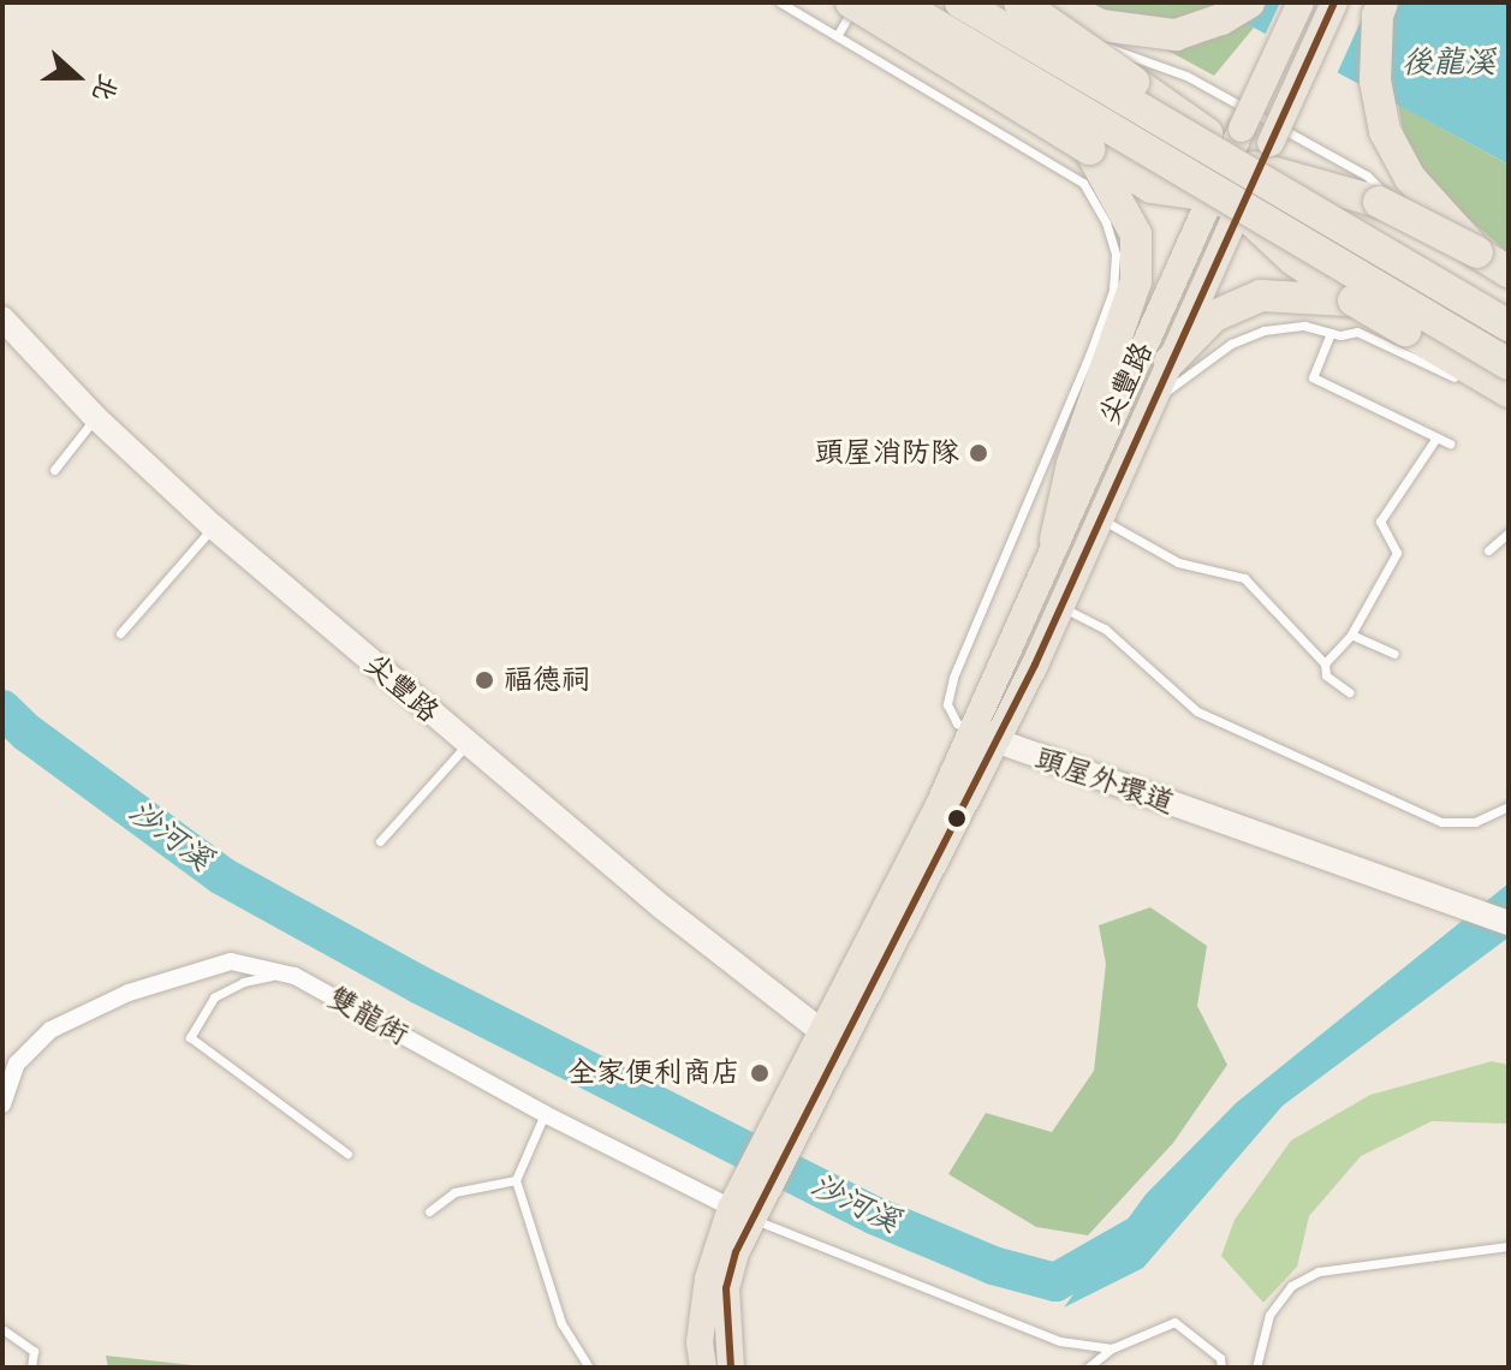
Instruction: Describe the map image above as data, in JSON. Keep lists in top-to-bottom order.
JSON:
{
  "streets": {
    "main road": ["尖豐路"],
    "street": ["頭屋外環道", "雙龍街"]
  },
  "crossings": [
    ["尖豐路", "頭屋外環道"],
    ["尖豐路", "雙龍街"]
  ],
  "water": ["後龍溪", "沙河溪"],
  "places": ["頭屋消防隊", "福德祠", "全家便利商店"],
  "north": "right"
}
